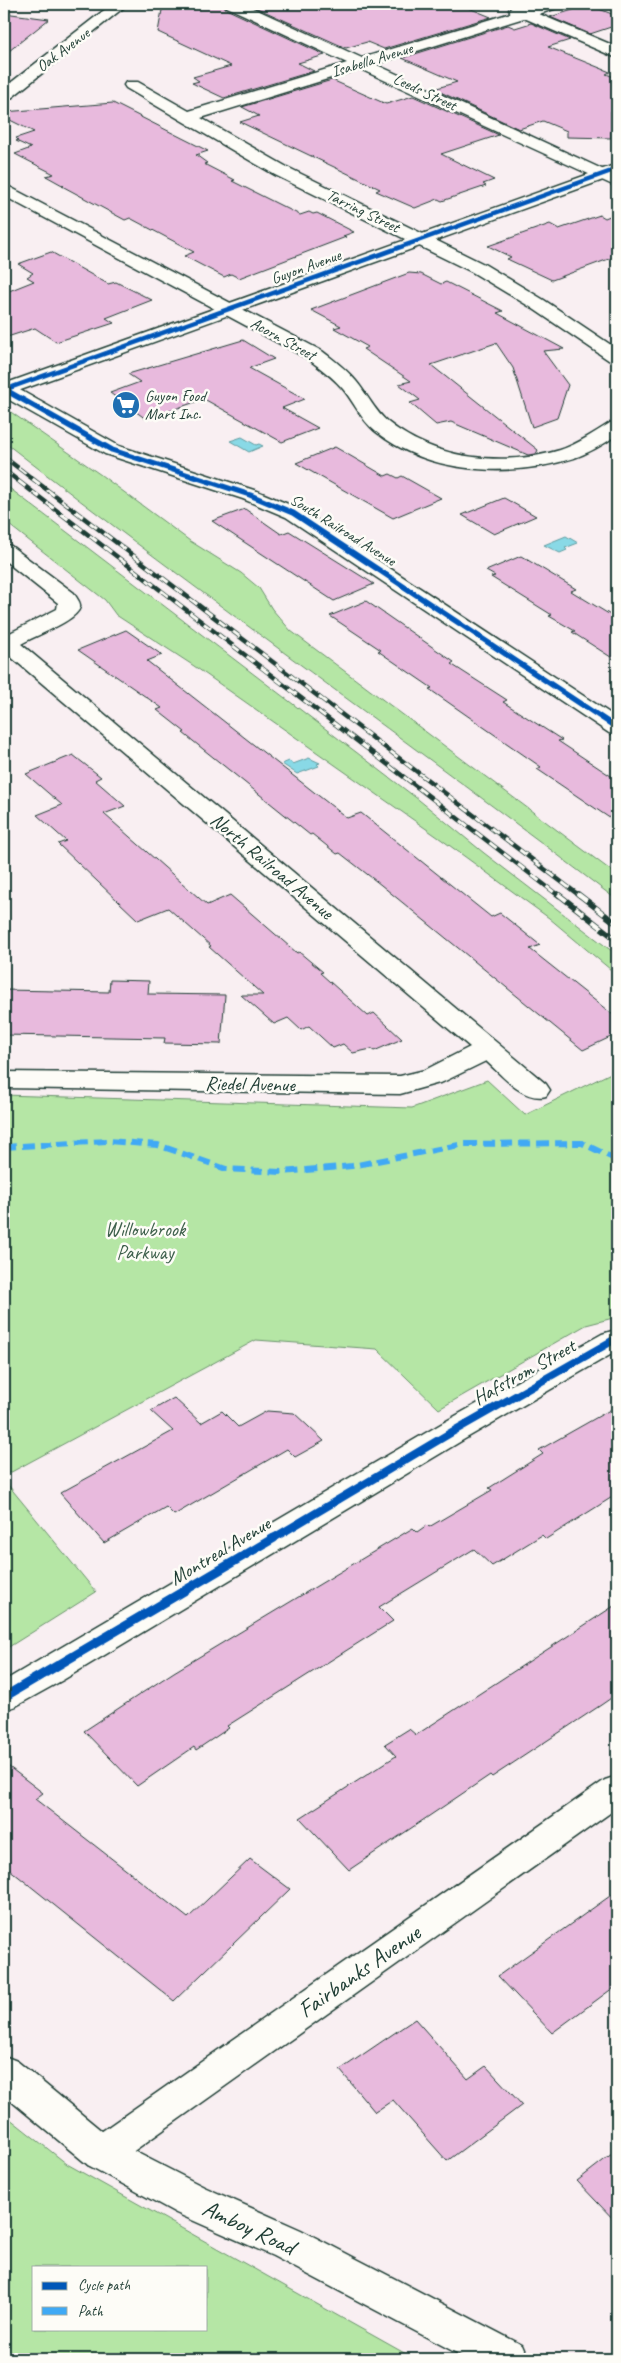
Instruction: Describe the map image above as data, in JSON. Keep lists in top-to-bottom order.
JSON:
{
  "streets": {
    "street": [
      "Oak Avenue",
      "Isabella Avenue",
      "Leeds Street",
      "Tarring Street",
      "Guyon Avenue",
      "Acorn Street",
      "South Railroad Avenue",
      "North Railroad Avenue",
      "Riedel Avenue",
      "Hafstrom Street",
      "Montreal Avenue",
      "Fairbanks Avenue",
      "Amboy Road"
    ]
  },
  "crossings": [
    ["Isabella Avenue", "Leeds Street"],
    ["Isabella Avenue", "Tarring Street"],
    ["Leeds Street", "Guyon Avenue"],
    ["Tarring Street", "Guyon Avenue"],
    ["Guyon Avenue", "Acorn Street"],
    ["Guyon Avenue", "South Railroad Avenue"],
    ["North Railroad Avenue", "Riedel Avenue"],
    ["Hafstrom Street", "Montreal Avenue"],
    ["Fairbanks Avenue", "Amboy Road"]
  ],
  "parks": ["Willowbrook Parkway"],
  "places": {
    "supermarket": ["Guyon Food Mart Inc."]
  },
  "legend": ["Cycle path", "Path"]
}
